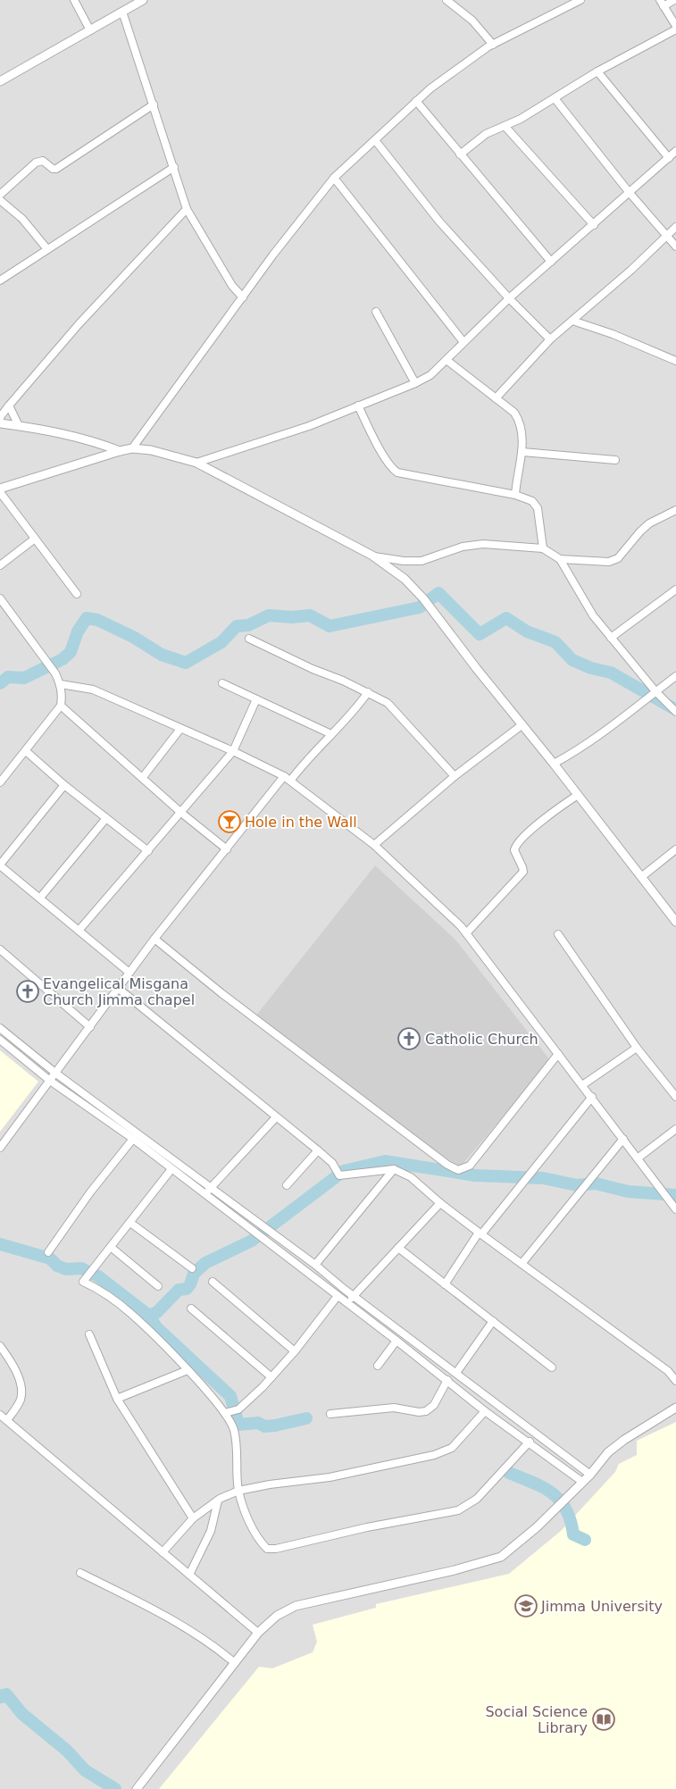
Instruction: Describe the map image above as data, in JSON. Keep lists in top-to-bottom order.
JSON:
{
  "places": {
    "bar": ["Hole in the Wall"],
    "church": ["Evangelical Misgana Church Jimma chapel", "Catholic Church"],
    "school or university": ["Jimma University"],
    "library": ["Social Science Library"]
  }
}
